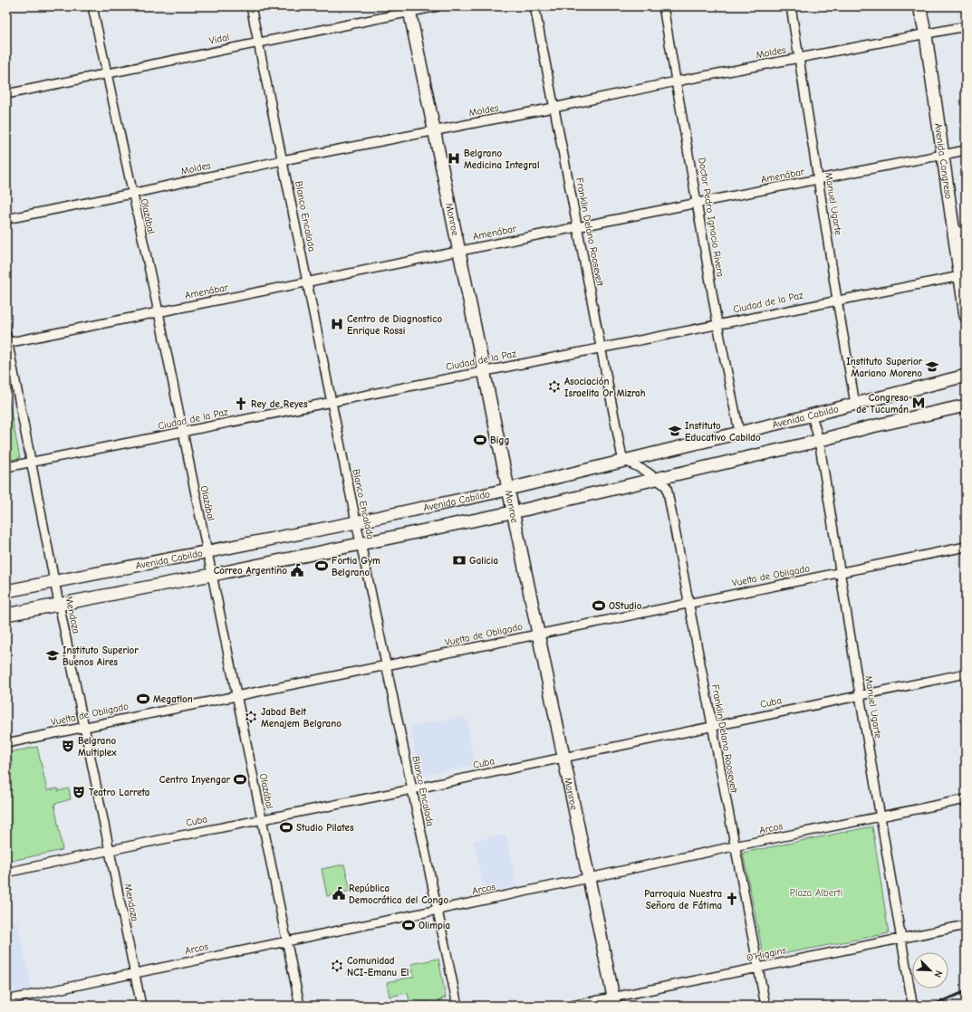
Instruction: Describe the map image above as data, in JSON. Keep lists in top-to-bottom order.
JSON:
{
  "streets": {
    "main road": ["Avenida Congreso", "Monroe", "Avenida Cabildo"],
    "street": [
      "Vidal",
      "Moldes",
      "Amenábar",
      "Manuel Ugarte",
      "Olazábal",
      "Blanco Encalada",
      "Doctor Pedro Ignacio Rivera",
      "Franklin Delano Roosevelt",
      "Ciudad de la Paz",
      "Vuelta de Obligado",
      "Mendoza",
      "Cuba",
      "Arcos",
      "O'Higgins"
    ]
  },
  "crossings": [
    ["Vidal", "Olazábal"],
    ["Vidal", "Blanco Encalada"],
    ["Vidal", "Monroe"],
    ["Moldes", "Avenida Congreso"],
    ["Moldes", "Manuel Ugarte"],
    ["Moldes", "Olazábal"],
    ["Moldes", "Blanco Encalada"],
    ["Moldes", "Doctor Pedro Ignacio Rivera"],
    ["Moldes", "Monroe"],
    ["Moldes", "Franklin Delano Roosevelt"],
    ["Avenida Congreso", "Amenábar"],
    ["Avenida Congreso", "Ciudad de la Paz"],
    ["Amenábar", "Manuel Ugarte"],
    ["Amenábar", "Olazábal"],
    ["Amenábar", "Blanco Encalada"],
    ["Amenábar", "Doctor Pedro Ignacio Rivera"],
    ["Amenábar", "Monroe"],
    ["Amenábar", "Franklin Delano Roosevelt"],
    ["Amenábar", "Mendoza"],
    ["Manuel Ugarte", "Ciudad de la Paz"],
    ["Manuel Ugarte", "Avenida Cabildo"],
    ["Manuel Ugarte", "Vuelta de Obligado"],
    ["Manuel Ugarte", "Cuba"],
    ["Manuel Ugarte", "Arcos"],
    ["Manuel Ugarte", "O'Higgins"],
    ["Olazábal", "Ciudad de la Paz"],
    ["Olazábal", "Avenida Cabildo"],
    ["Olazábal", "Vuelta de Obligado"],
    ["Olazábal", "Cuba"],
    ["Olazábal", "Arcos"],
    ["Blanco Encalada", "Ciudad de la Paz"],
    ["Blanco Encalada", "Avenida Cabildo"],
    ["Blanco Encalada", "Vuelta de Obligado"],
    ["Blanco Encalada", "Cuba"],
    ["Blanco Encalada", "Arcos"],
    ["Doctor Pedro Ignacio Rivera", "Ciudad de la Paz"],
    ["Doctor Pedro Ignacio Rivera", "Avenida Cabildo"],
    ["Monroe", "Ciudad de la Paz"],
    ["Monroe", "Avenida Cabildo"],
    ["Monroe", "Vuelta de Obligado"],
    ["Monroe", "Cuba"],
    ["Monroe", "Arcos"],
    ["Monroe", "O'Higgins"],
    ["Franklin Delano Roosevelt", "Ciudad de la Paz"],
    ["Franklin Delano Roosevelt", "Avenida Cabildo"],
    ["Franklin Delano Roosevelt", "Vuelta de Obligado"],
    ["Franklin Delano Roosevelt", "Cuba"],
    ["Franklin Delano Roosevelt", "Arcos"],
    ["Franklin Delano Roosevelt", "O'Higgins"],
    ["Ciudad de la Paz", "Mendoza"],
    ["Avenida Cabildo", "Mendoza"],
    ["Vuelta de Obligado", "Mendoza"],
    ["Mendoza", "Cuba"],
    ["Mendoza", "Arcos"]
  ],
  "parks": ["Plaza Alberti"],
  "places": {
    "hospital": ["Belgrano Medicina Integral", "Centro de Diagnostico Enrique Rossi"],
    "school or university": ["Instituto Superior Mariano Moreno", "Instituto Educativo Cabildo", "Instituto Superior Buenos Aires"],
    "synagogue": ["Asociación Israelita Or Mizrah", "Jabad Beit Menajem Belgrano", "Comunidad NCI-Emanu El"],
    "metro station": ["Congreso de Tucumán"],
    "church": ["Rey de Reyes", "Parroquia Nuestra Señora de Fátima"],
    "sports": [
      "Bigg",
      "Fortia Gym Belgrano",
      "OStudio",
      "Megatlon",
      "Centro Inyengar",
      "Studio Pilates",
      "Olimpia"
    ],
    "bank": ["Galicia"],
    "public building": ["Correo Argentino", "República Democrática del Congo"],
    "theatre": ["Belgrano Multiplex", "Teatro Larreta"]
  },
  "north": "bottom right"
}
